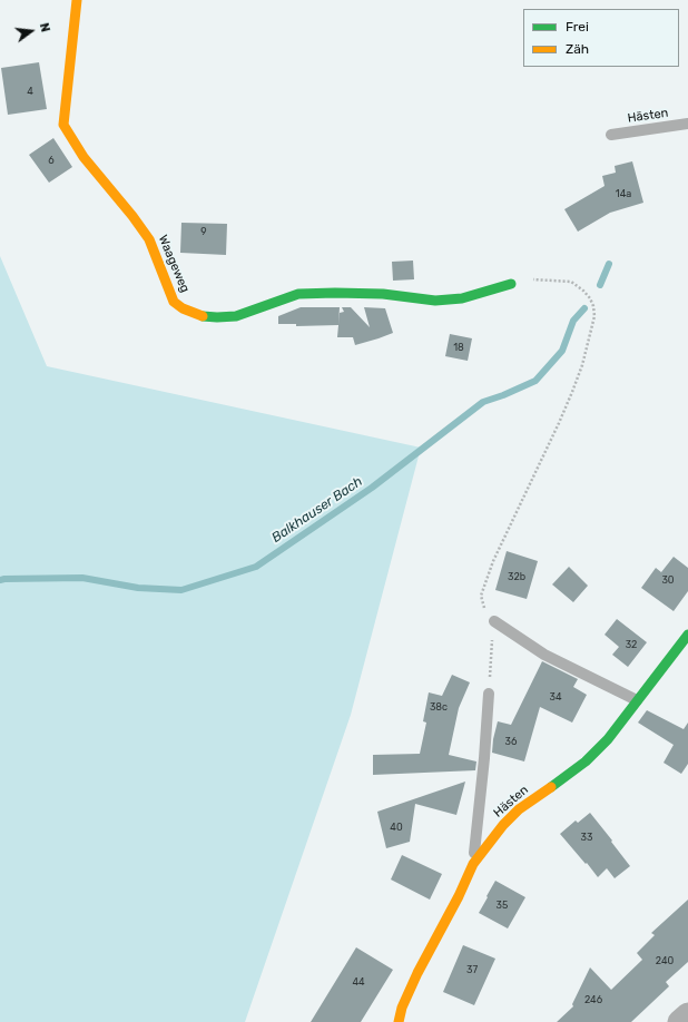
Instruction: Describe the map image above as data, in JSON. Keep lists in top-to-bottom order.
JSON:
{
  "streets": {
    "street": ["Hästen", "Waageweg"]
  },
  "water": ["Balkhauser Bach"],
  "house_numbers": [
    "4",
    "6",
    "14a",
    "9",
    "18",
    "32b",
    "30",
    "32",
    "34",
    "38c",
    "36",
    "40",
    "33",
    "35",
    "240",
    "37",
    "44",
    "246"
  ],
  "legend": ["Frei", "Zäh"],
  "north": "right"
}
